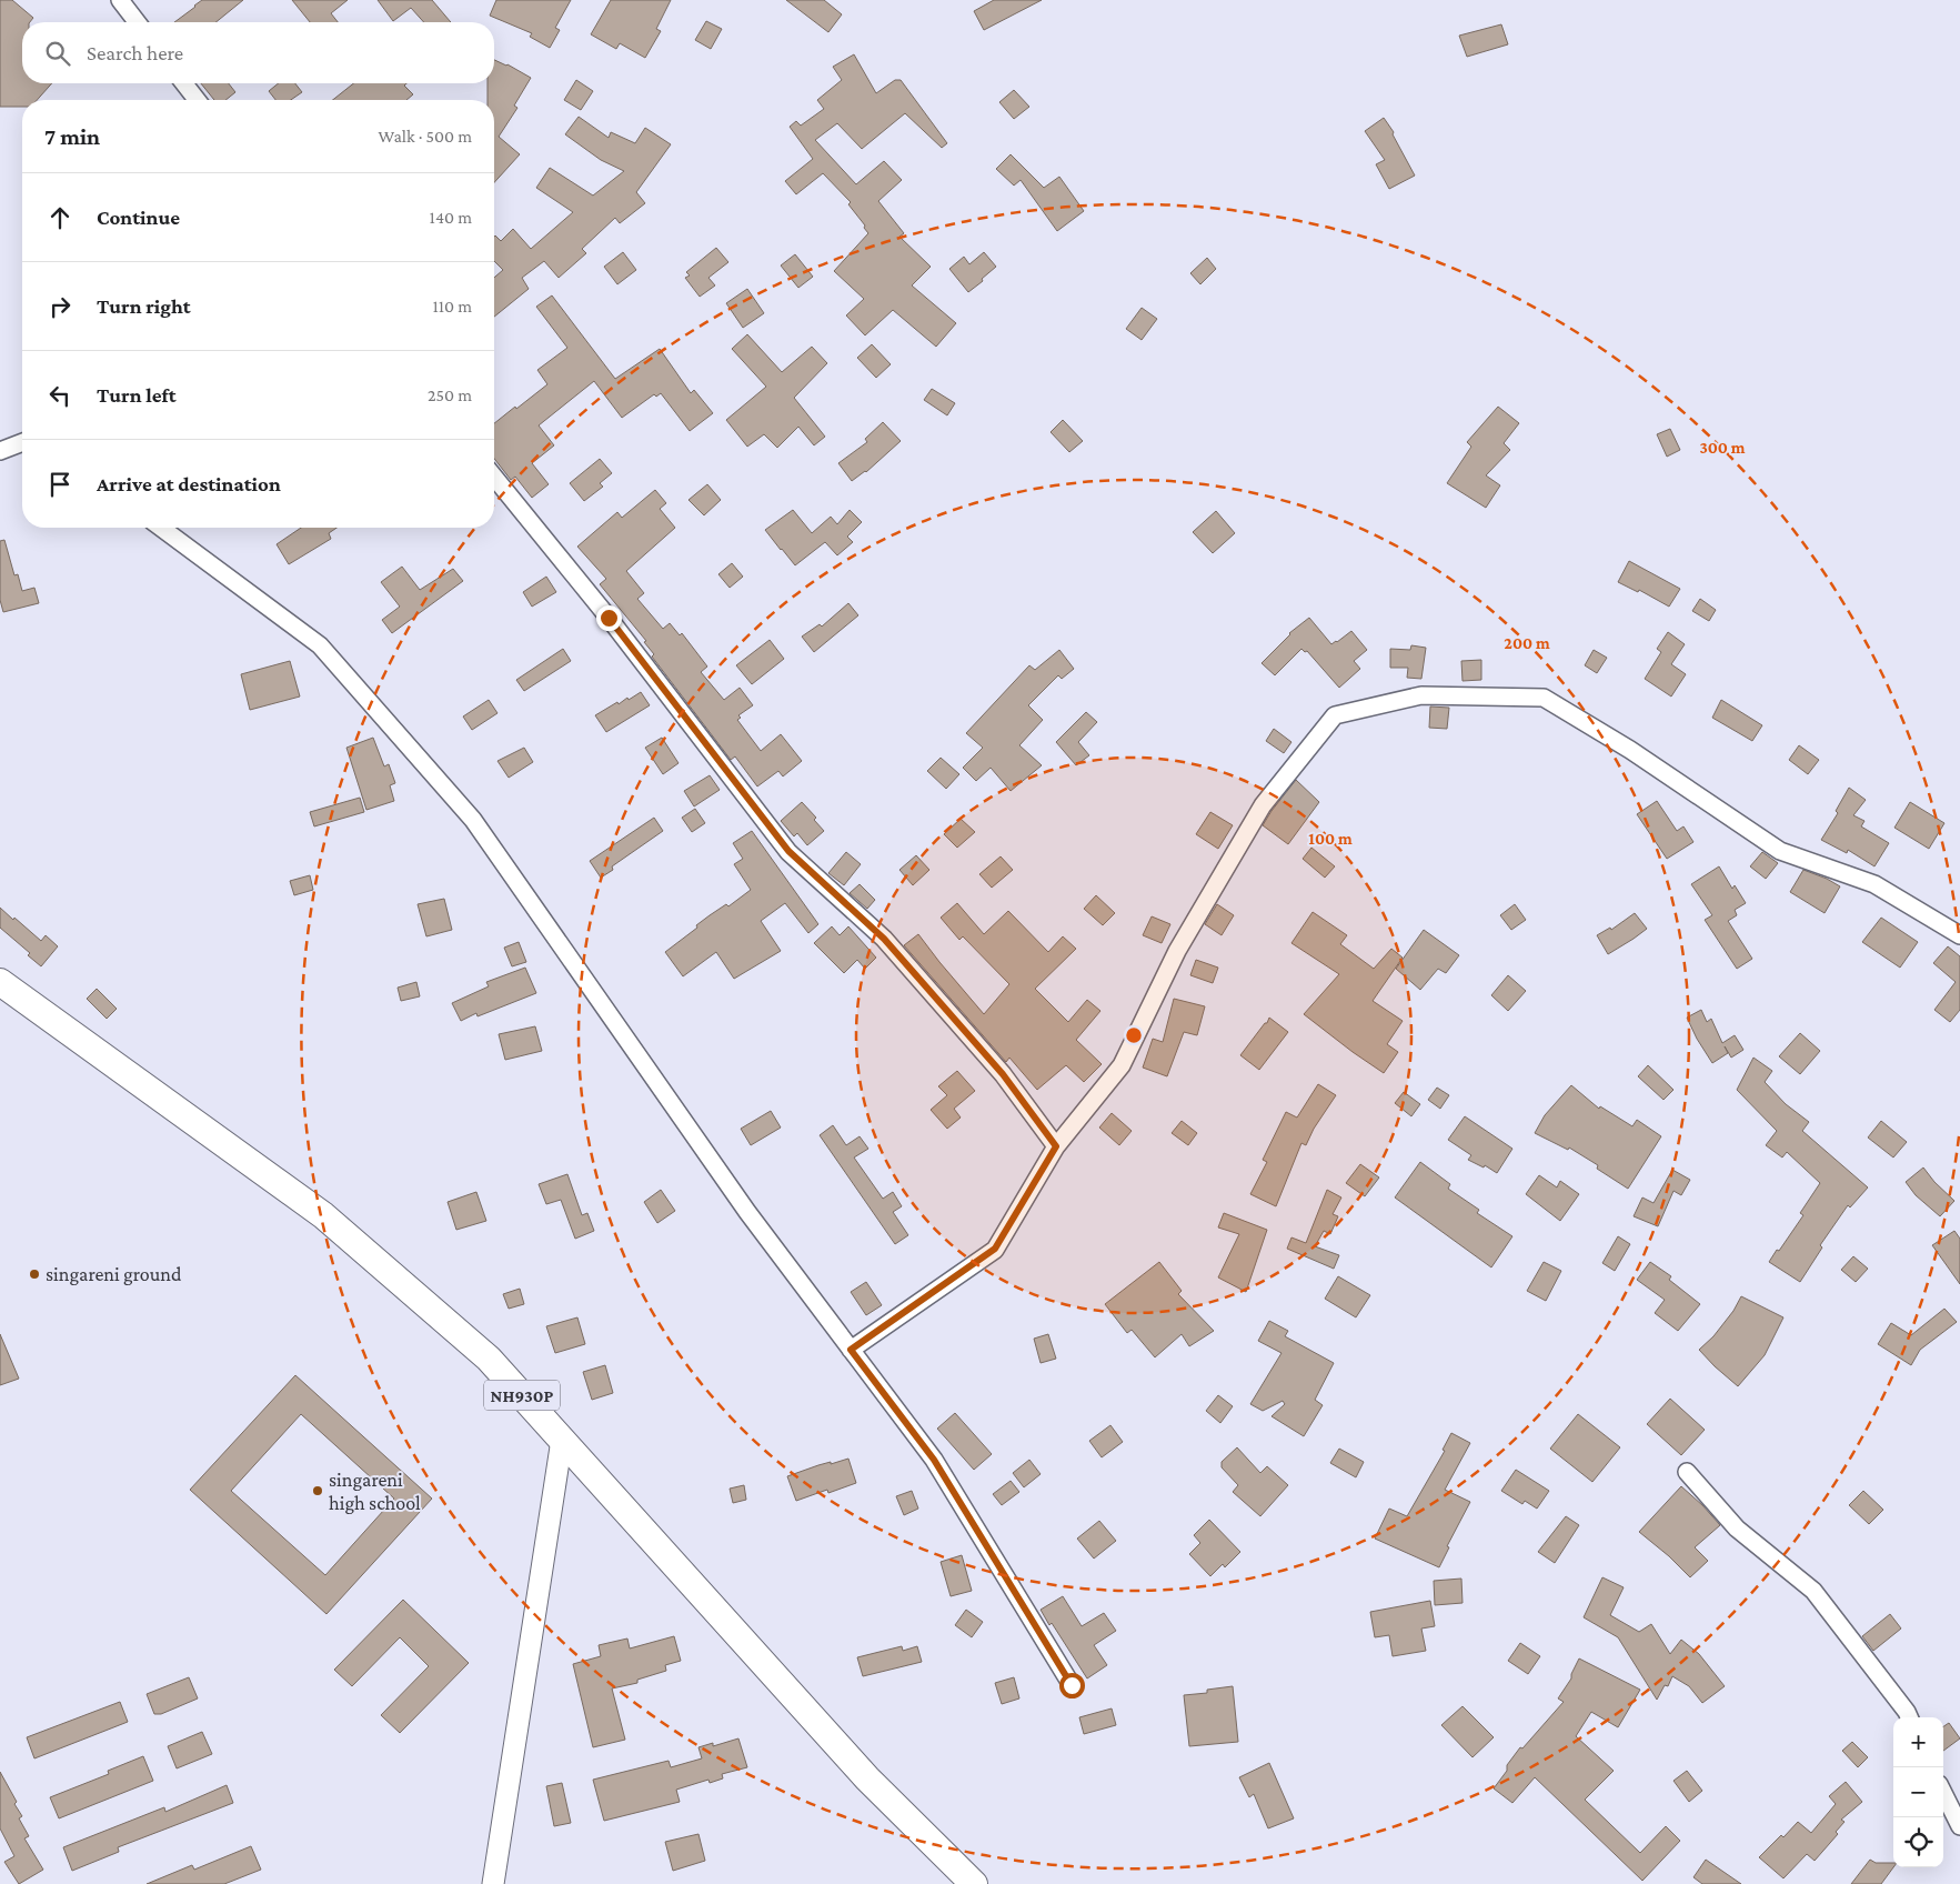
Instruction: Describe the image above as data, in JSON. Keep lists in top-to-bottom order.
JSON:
{
  "streets": {
    "highway": ["NH930P"]
  },
  "places": ["singareni ground", "singareni high school"],
  "page": {
    "search": "Search here",
    "heading": ["7 min", "Walk · 500 m"],
    "list": [
      ["Continue", "140 m"],
      ["Turn right", "110 m"],
      ["Turn left", "250 m"],
      "Arrive at destination"
    ],
    "map_buttons": ["+", "−"]
  },
  "rings": ["300 m", "200 m", "100 m"]
}
